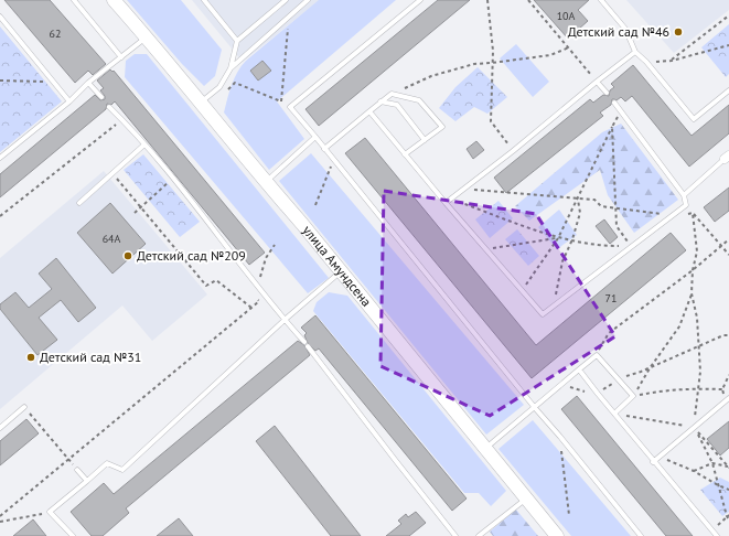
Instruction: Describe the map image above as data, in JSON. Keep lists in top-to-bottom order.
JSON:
{
  "streets": {
    "main road": ["улица Амундсена"]
  },
  "places": ["Детский сад №46", "Детский сад №209", "Детский сад №31"],
  "house_numbers": [
    "10А",
    "62",
    "64А",
    "71"
  ]
}
